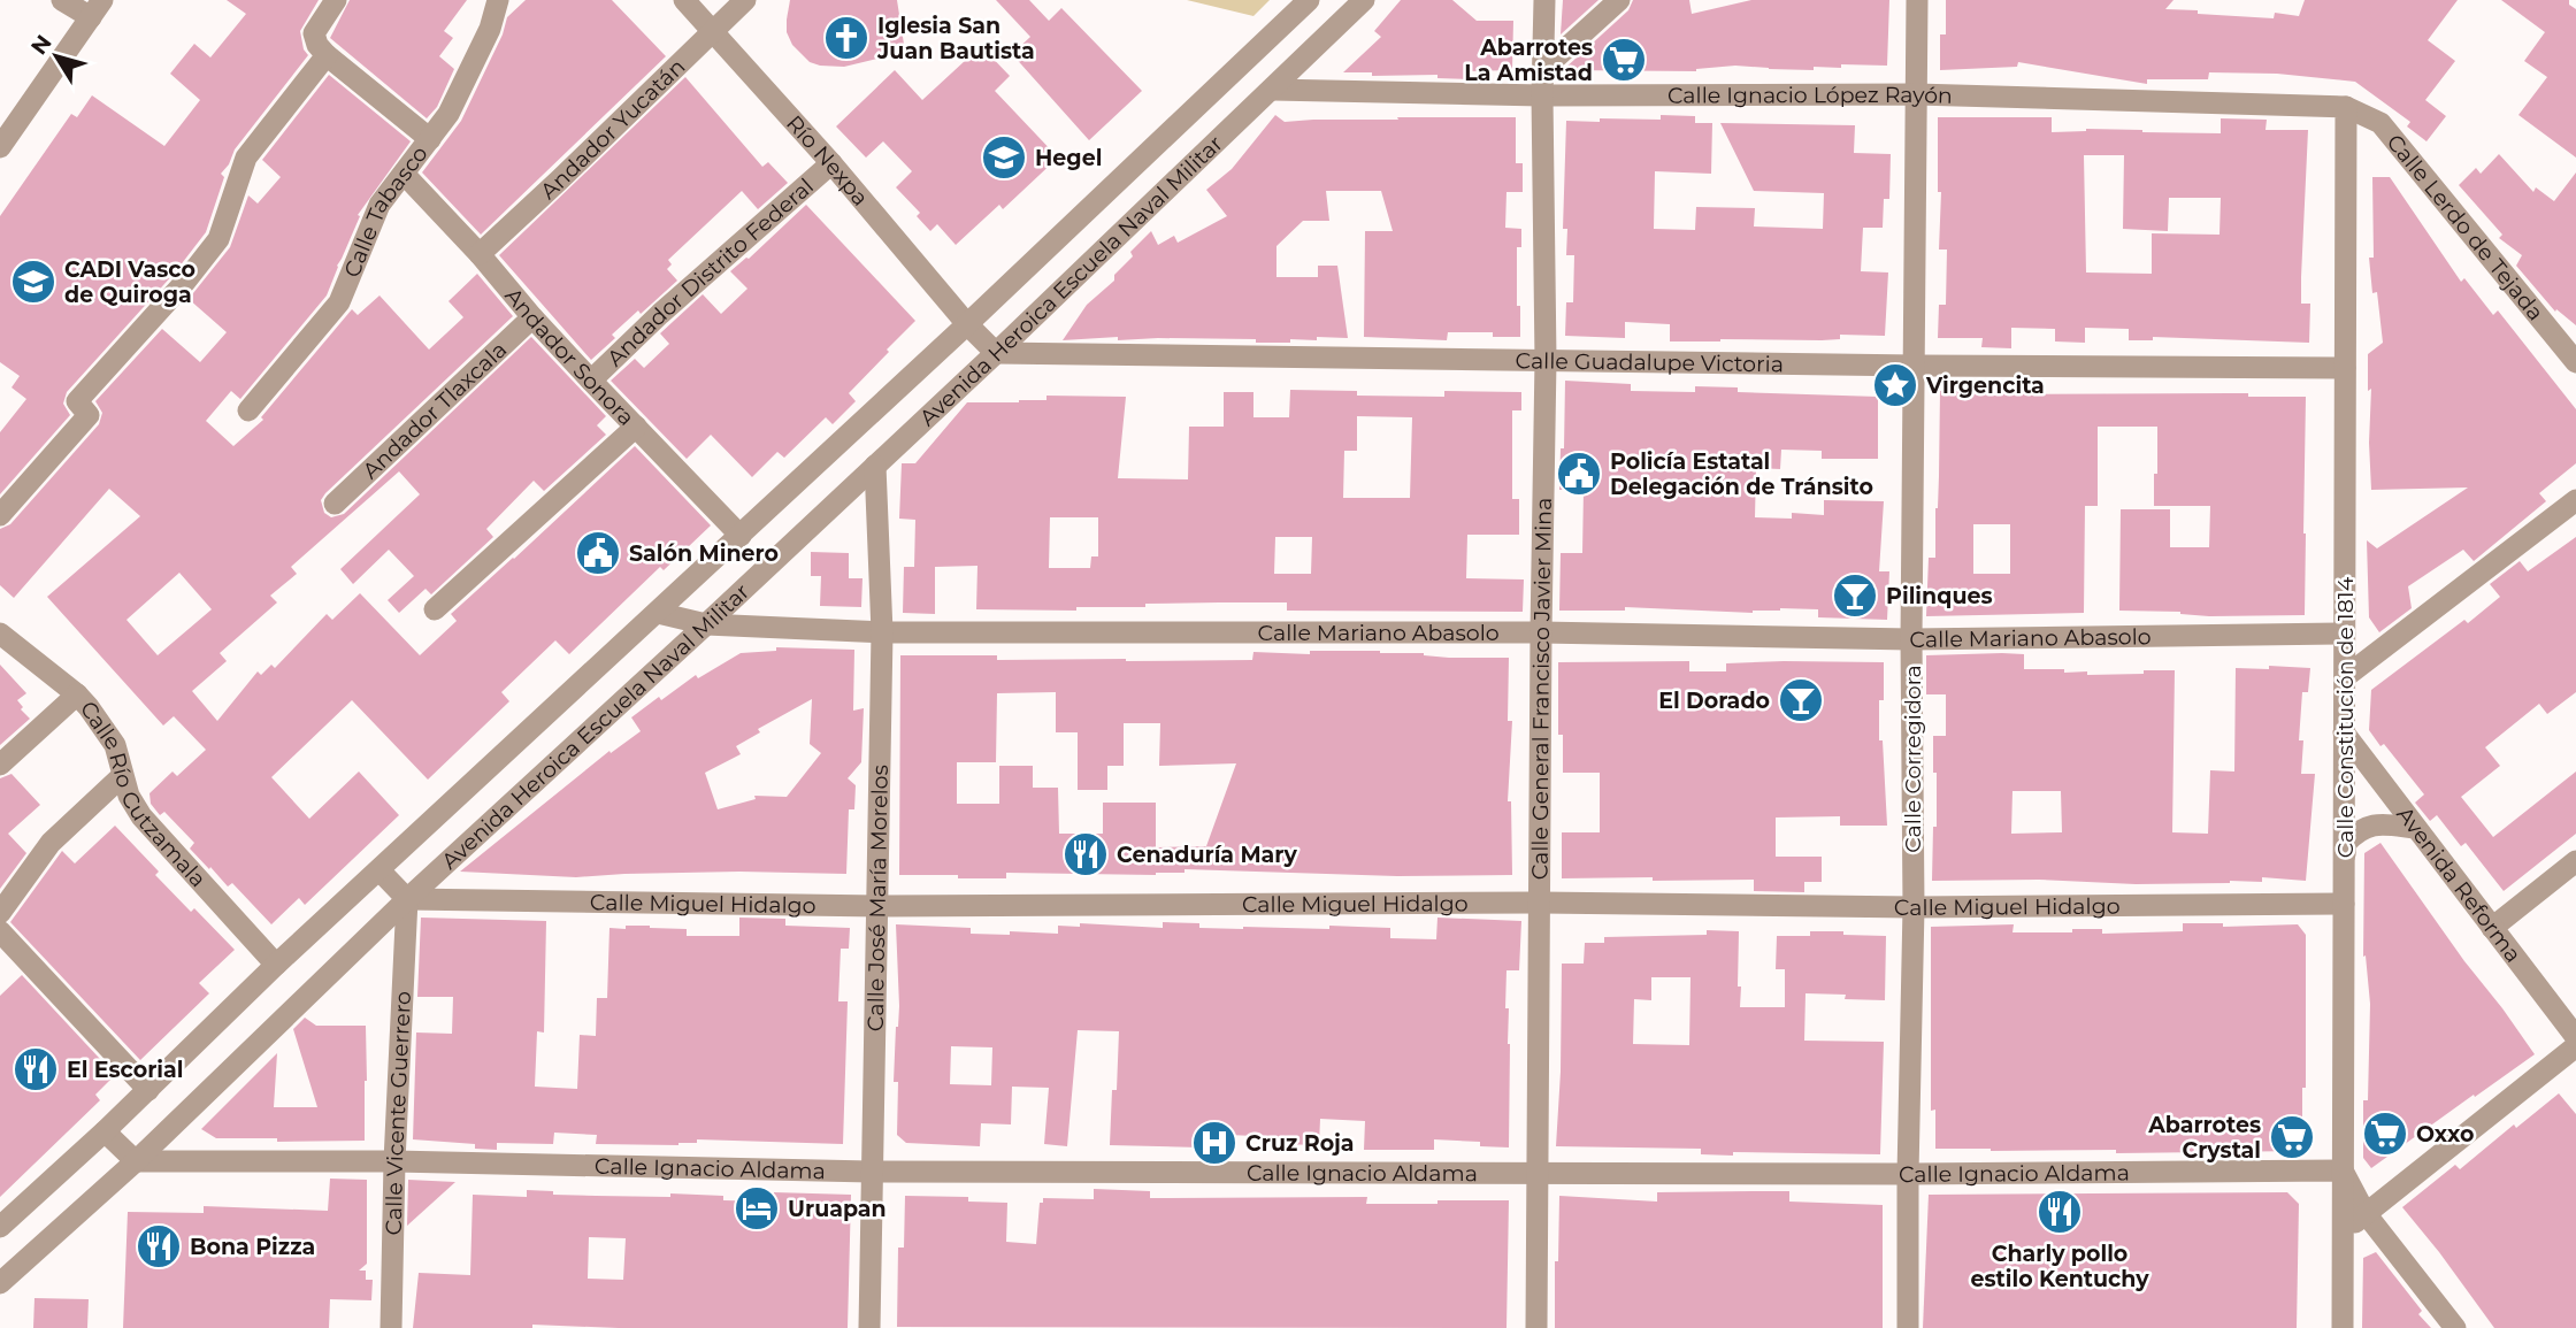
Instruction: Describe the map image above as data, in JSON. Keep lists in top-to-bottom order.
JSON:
{
  "streets": {
    "street": [
      "Calle Ignacio López Rayón",
      "Andador Yucatán",
      "Río Nexpa",
      "Calle Tabasco",
      "Calle Lerdo de Tejada",
      "Andador Distrito Federal",
      "Avenida Heroica Escuela Naval Militar",
      "Andador Sonora",
      "Calle Guadalupe Victoria",
      "Andador Tlaxcala",
      "Calle Mariano Abasolo",
      "Calle General Francisco Javier Mina",
      "Calle Constitución de 1814",
      "Calle Corregidora",
      "Calle Río Cutzamala",
      "Avenida Reforma",
      "Calle José María Morelos",
      "Calle Miguel Hidalgo",
      "Calle Vicente Guerrero",
      "Calle Ignacio Aldama"
    ]
  },
  "crossings": [
    ["Calle Ignacio López Rayón", "Calle Lerdo de Tejada"],
    ["Calle Ignacio López Rayón", "Avenida Heroica Escuela Naval Militar"],
    ["Calle Ignacio López Rayón", "Calle General Francisco Javier Mina"],
    ["Calle Ignacio López Rayón", "Calle Constitución de 1814"],
    ["Calle Ignacio López Rayón", "Calle Corregidora"],
    ["Andador Yucatán", "Río Nexpa"],
    ["Andador Yucatán", "Andador Sonora"],
    ["Río Nexpa", "Andador Distrito Federal"],
    ["Río Nexpa", "Avenida Heroica Escuela Naval Militar"],
    ["Calle Tabasco", "Andador Sonora"],
    ["Calle Lerdo de Tejada", "Calle Constitución de 1814"],
    ["Andador Distrito Federal", "Andador Sonora"],
    ["Avenida Heroica Escuela Naval Militar", "Andador Sonora"],
    ["Avenida Heroica Escuela Naval Militar", "Calle Guadalupe Victoria"],
    ["Avenida Heroica Escuela Naval Militar", "Calle Mariano Abasolo"],
    ["Avenida Heroica Escuela Naval Militar", "Calle Río Cutzamala"],
    ["Avenida Heroica Escuela Naval Militar", "Calle José María Morelos"],
    ["Avenida Heroica Escuela Naval Militar", "Calle Miguel Hidalgo"],
    ["Avenida Heroica Escuela Naval Militar", "Calle Vicente Guerrero"],
    ["Avenida Heroica Escuela Naval Militar", "Calle Ignacio Aldama"],
    ["Andador Sonora", "Andador Tlaxcala"],
    ["Calle Guadalupe Victoria", "Calle General Francisco Javier Mina"],
    ["Calle Guadalupe Victoria", "Calle Constitución de 1814"],
    ["Calle Guadalupe Victoria", "Calle Corregidora"],
    ["Calle Mariano Abasolo", "Calle General Francisco Javier Mina"],
    ["Calle Mariano Abasolo", "Calle Constitución de 1814"],
    ["Calle Mariano Abasolo", "Calle Corregidora"],
    ["Calle Mariano Abasolo", "Calle José María Morelos"],
    ["Calle General Francisco Javier Mina", "Calle Miguel Hidalgo"],
    ["Calle General Francisco Javier Mina", "Calle Ignacio Aldama"],
    ["Calle Constitución de 1814", "Avenida Reforma"],
    ["Calle Constitución de 1814", "Calle Miguel Hidalgo"],
    ["Calle Constitución de 1814", "Calle Ignacio Aldama"],
    ["Calle Corregidora", "Calle Miguel Hidalgo"],
    ["Calle Corregidora", "Calle Ignacio Aldama"],
    ["Calle José María Morelos", "Calle Miguel Hidalgo"],
    ["Calle José María Morelos", "Calle Ignacio Aldama"],
    ["Calle Miguel Hidalgo", "Calle Vicente Guerrero"],
    ["Calle Vicente Guerrero", "Calle Ignacio Aldama"]
  ],
  "places": {
    "church": ["Iglesia San Juan Bautista"],
    "supermarket": ["Abarrotes La Amistad", "Oxxo", "Abarrotes Crystal"],
    "school or university": ["Hegel", "CADI Vasco de Quiroga"],
    "place": ["Virgencita"],
    "public building": ["Policía Estatal Delegación de Tránsito", "Salón Minero"],
    "bar": ["Pilinques", "El Dorado"],
    "restaurant": [
      "Cenaduría Mary",
      "El Escorial",
      "Charly pollo estilo Kentuchy",
      "Bona Pizza"
    ],
    "hospital": ["Cruz Roja"],
    "hotel": ["Uruapan"]
  },
  "north": "top left"
}
